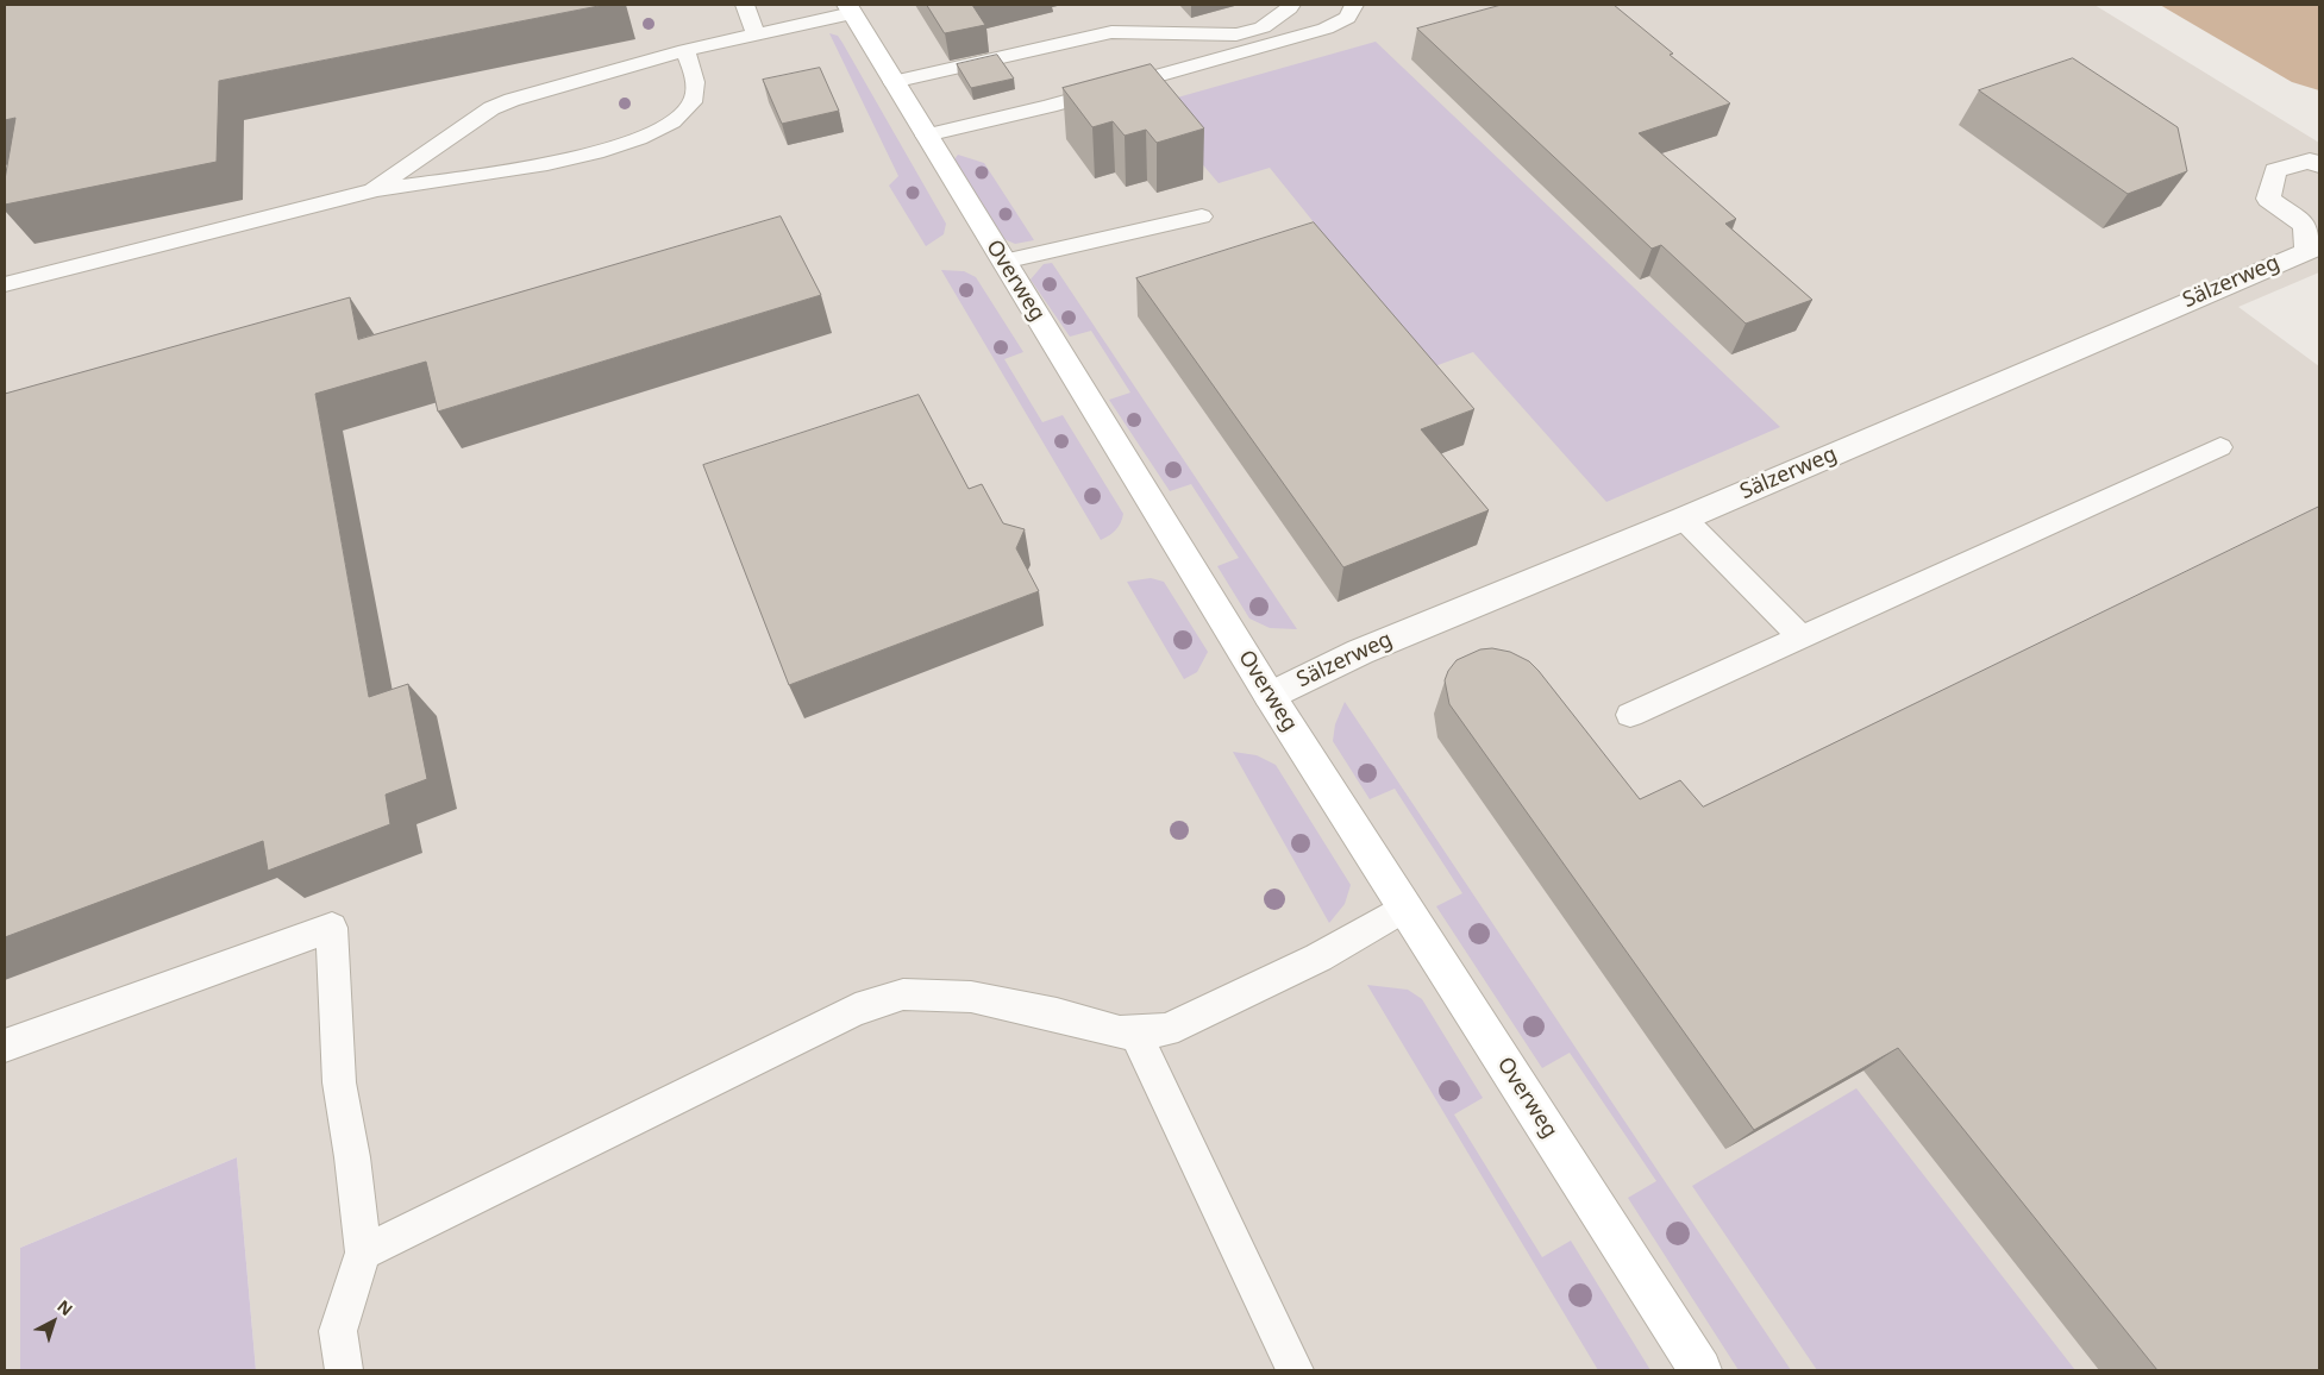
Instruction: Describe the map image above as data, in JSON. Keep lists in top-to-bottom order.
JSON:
{
  "streets": {
    "street": ["Overweg", "Sälzerweg"]
  },
  "crossings": [
    ["Overweg", "Sälzerweg"]
  ],
  "north": "top right"
}
